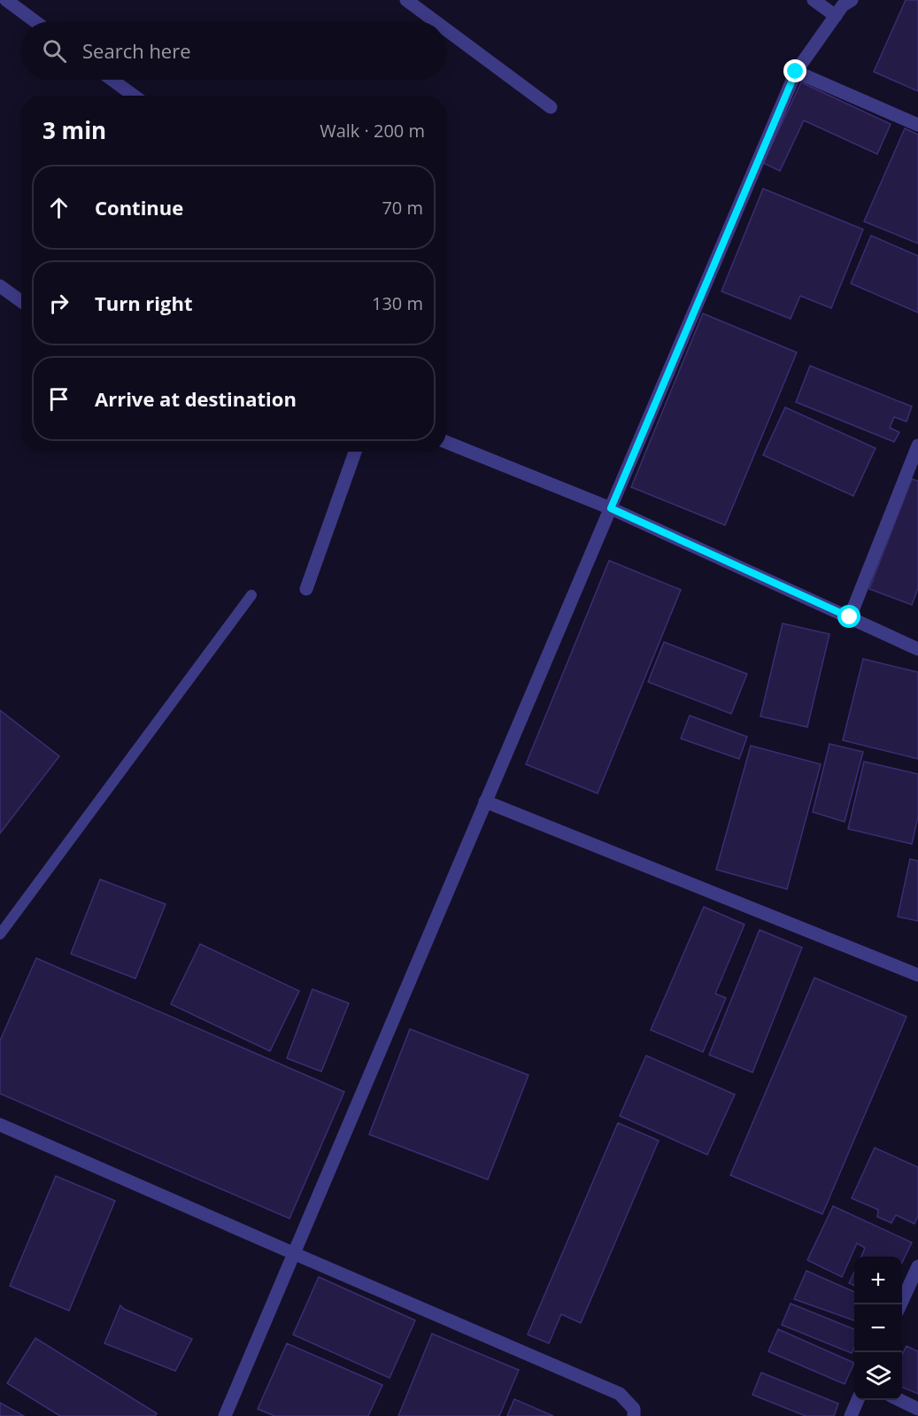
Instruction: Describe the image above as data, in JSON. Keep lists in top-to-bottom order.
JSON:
{
  "page": {
    "search": "Search here",
    "heading": ["3 min", "Walk · 200 m"],
    "list": [
      ["Continue", "70 m"],
      ["Turn right", "130 m"],
      "Arrive at destination"
    ],
    "map_buttons": ["+", "−"]
  }
}
